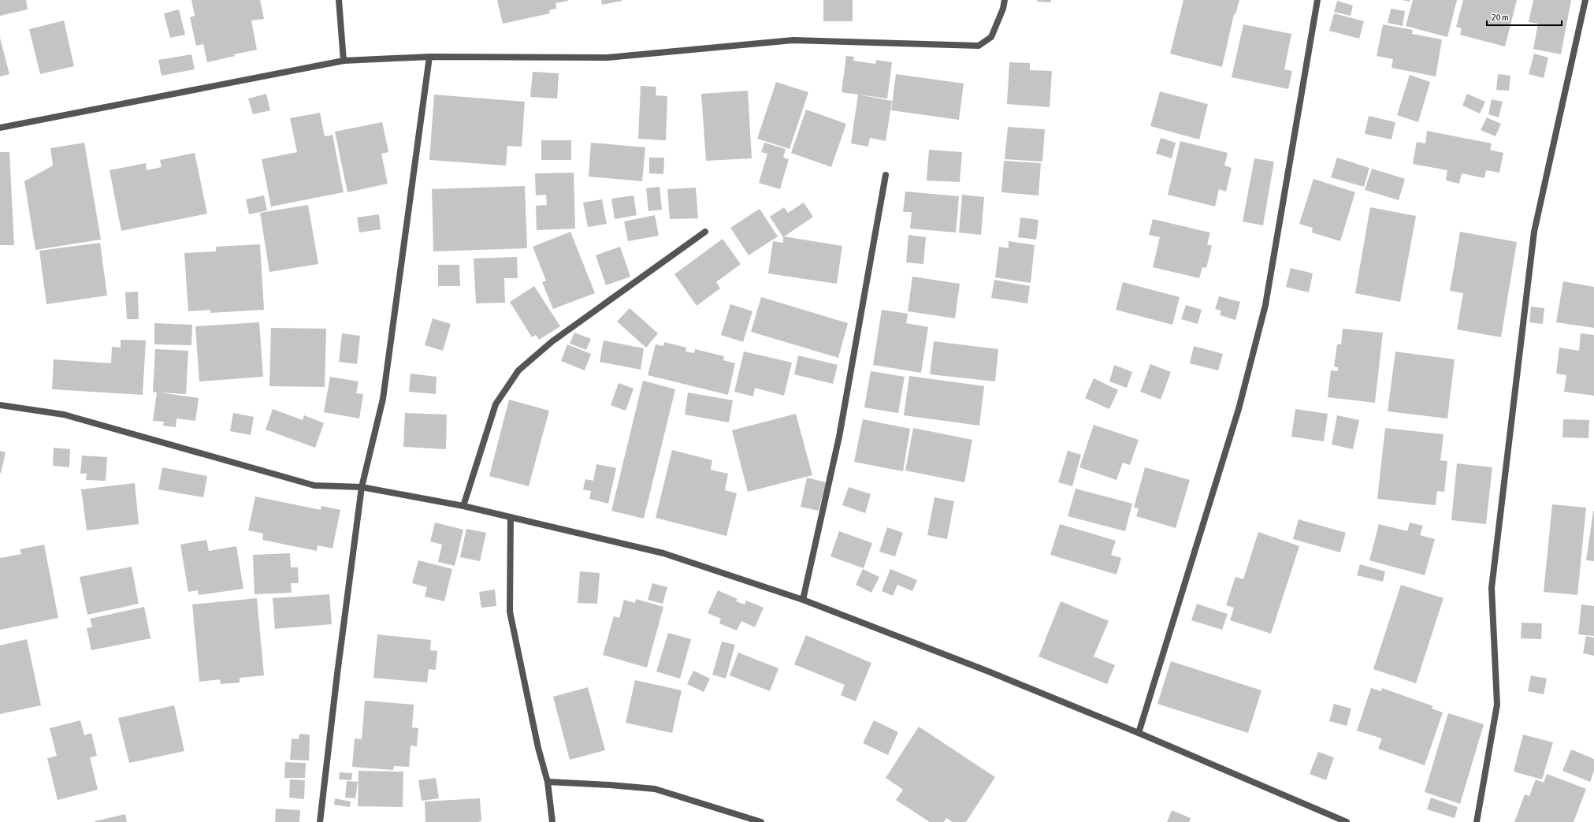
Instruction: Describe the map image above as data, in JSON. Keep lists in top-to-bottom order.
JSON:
{
  "scale_bar": "20 m"
}
